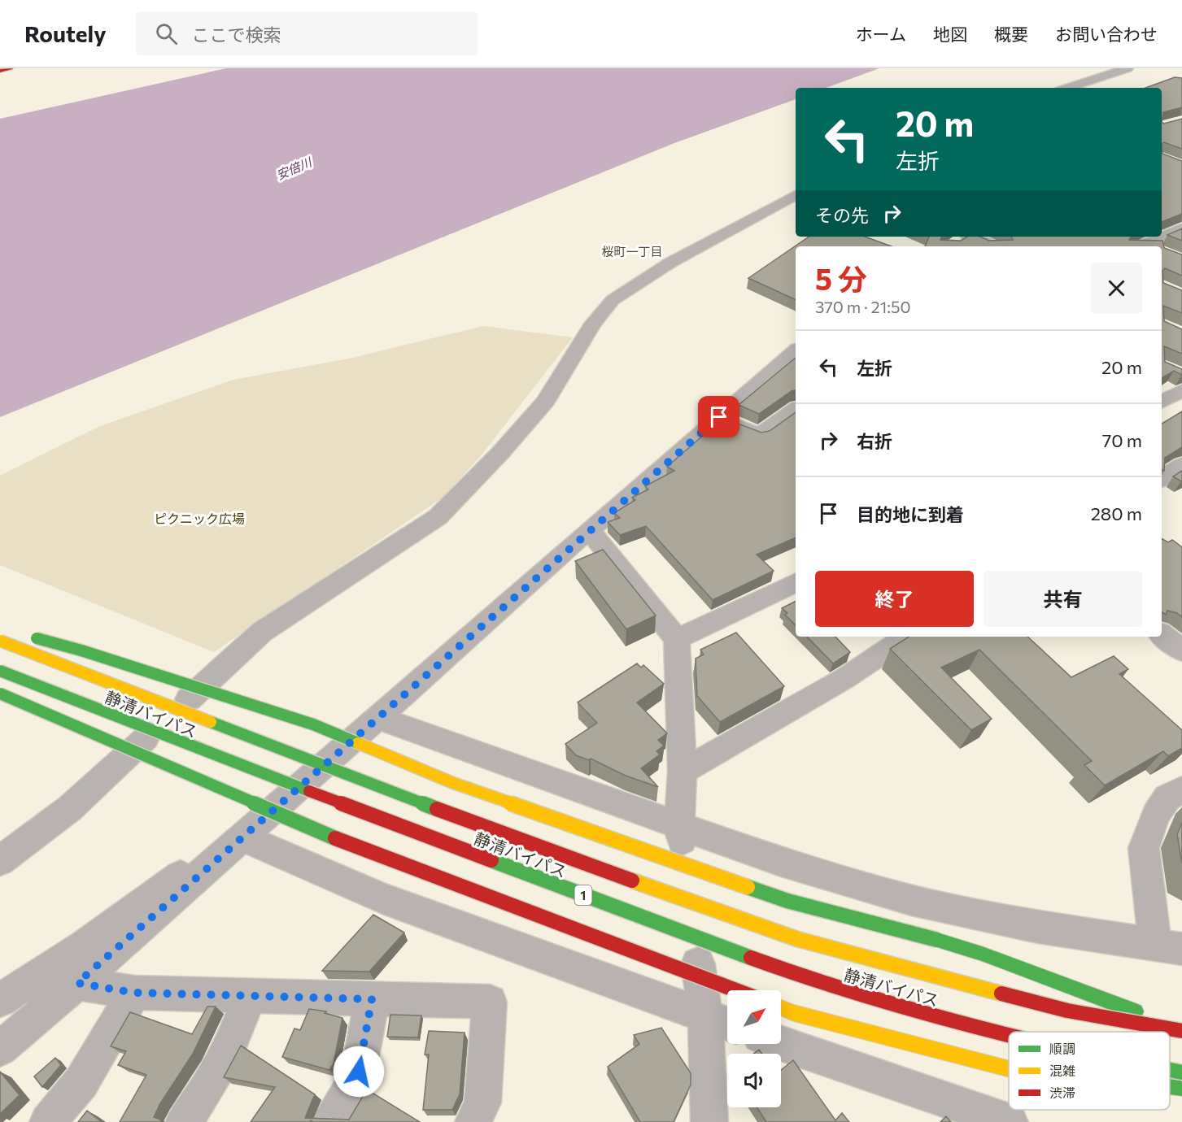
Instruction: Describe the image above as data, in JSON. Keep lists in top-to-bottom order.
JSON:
{
  "streets": {
    "main road": ["静清バイパス", "1"]
  },
  "districts": ["桜町一丁目"],
  "water": ["安倍川"],
  "parks": ["ピクニック広場"],
  "legend": ["順調", "混雑", "渋滞"],
  "north": "top right",
  "page": {
    "header": "Routely",
    "search": "ここで検索",
    "nav": [
      "ホーム",
      "地図",
      "概要",
      "お問い合わせ"
    ],
    "turn": ["20 m", "左折"],
    "then": "その先",
    "heading": ["5 分", "370 m · 21:50"],
    "list": [
      {
        "name": "左折",
        "value": "20 m"
      },
      {
        "name": "右折",
        "value": "70 m"
      },
      {
        "name": "目的地に到着",
        "value": "280 m"
      }
    ],
    "buttons": ["終了", "共有"]
  }
}
